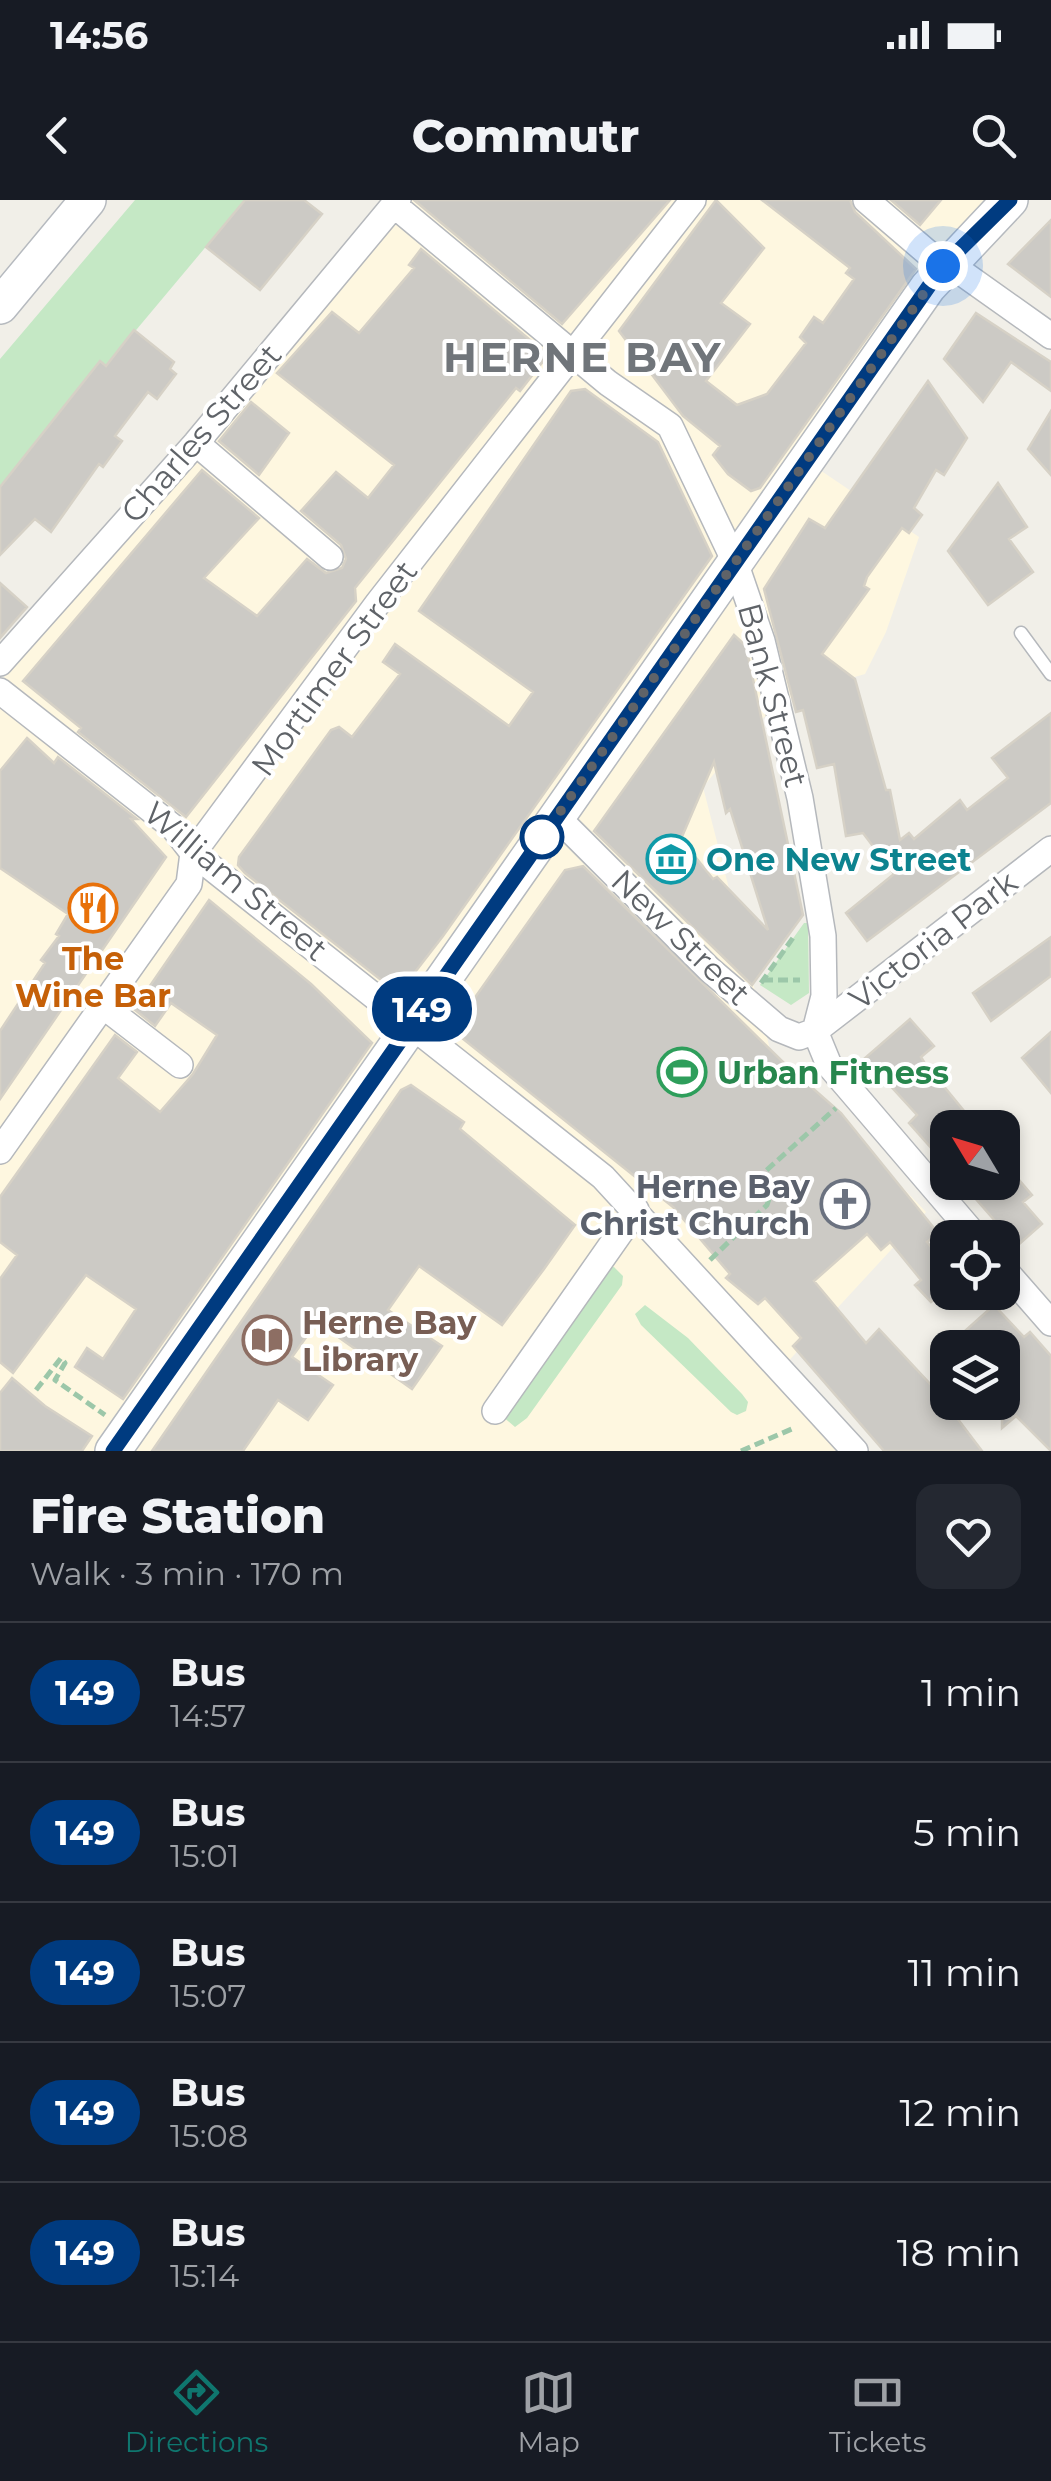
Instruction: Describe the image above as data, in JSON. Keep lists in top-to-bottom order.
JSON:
{
  "streets": {
    "street": [
      "Charles Street",
      "Mortimer Street",
      "Bank Street",
      "William Street",
      "New Street",
      "Victoria Park"
    ]
  },
  "crossings": [
    ["Charles Street", "Bank Street"],
    ["Mortimer Street", "Bank Street"],
    ["Mortimer Street", "William Street"],
    ["Bank Street", "New Street"],
    ["Bank Street", "Victoria Park"],
    ["New Street", "Victoria Park"]
  ],
  "districts": ["HERNE BAY"],
  "places": {
    "museum": ["One New Street"],
    "restaurant": ["The Wine Bar"],
    "sports": ["Urban Fitness"],
    "church": ["Herne Bay Christ Church"],
    "library": ["Herne Bay Library"]
  },
  "lines": ["bus line 149"],
  "north": "top left",
  "page": {
    "status": "14:56",
    "header": "Commutr",
    "on_map": "149",
    "heading": ["Fire Station", "Walk · 3 min · 170 m"],
    "list": [
      {
        "mark": "149",
        "name": "Bus",
        "note": "14:57",
        "value": "1 min"
      },
      {
        "mark": "149",
        "name": "Bus",
        "note": "15:01",
        "value": "5 min"
      },
      {
        "mark": "149",
        "name": "Bus",
        "note": "15:07",
        "value": "11 min"
      },
      {
        "mark": "149",
        "name": "Bus",
        "note": "15:08",
        "value": "12 min"
      },
      {
        "mark": "149",
        "name": "Bus",
        "note": "15:14",
        "value": "18 min"
      }
    ],
    "tabs": ["Directions", "Map", "Tickets"]
  }
}
